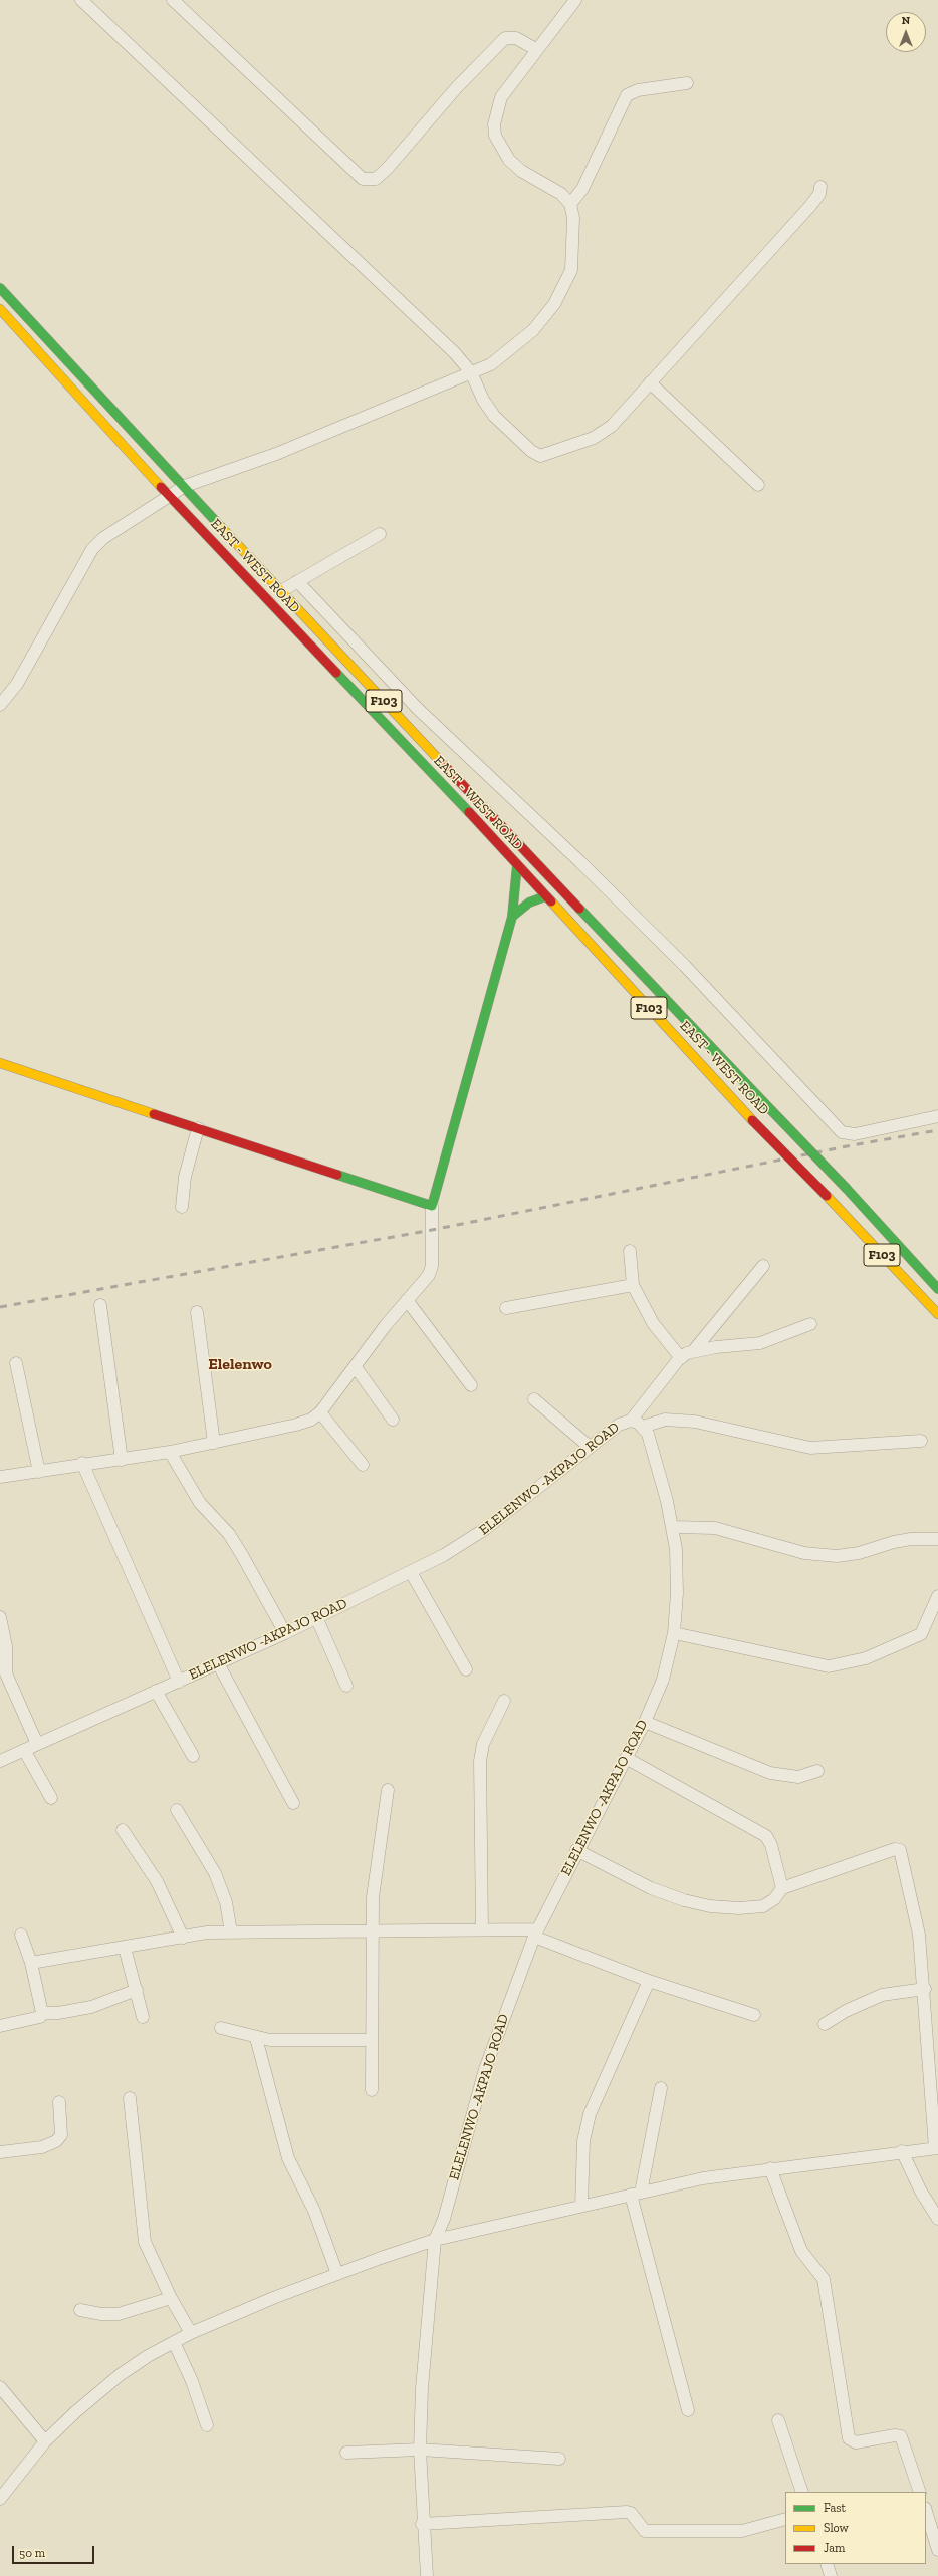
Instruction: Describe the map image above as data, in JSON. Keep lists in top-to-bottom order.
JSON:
{
  "streets": {
    "main road": ["EAST - WEST ROAD", "F103"],
    "street": ["ELELENWO -AKPAJO ROAD"]
  },
  "districts": ["Elelenwo"],
  "legend": ["Fast", "Slow", "Jam"],
  "scale_bar": "50 m",
  "north": "top"
}
